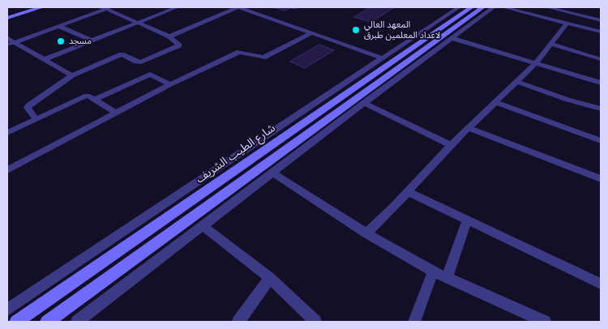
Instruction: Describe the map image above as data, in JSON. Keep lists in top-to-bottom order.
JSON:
{
  "streets": {
    "main road": ["شارع الطيب الشريف"]
  },
  "places": ["المعهد العالي لاعداد المعلمين طبرق", "مسجد"]
}
